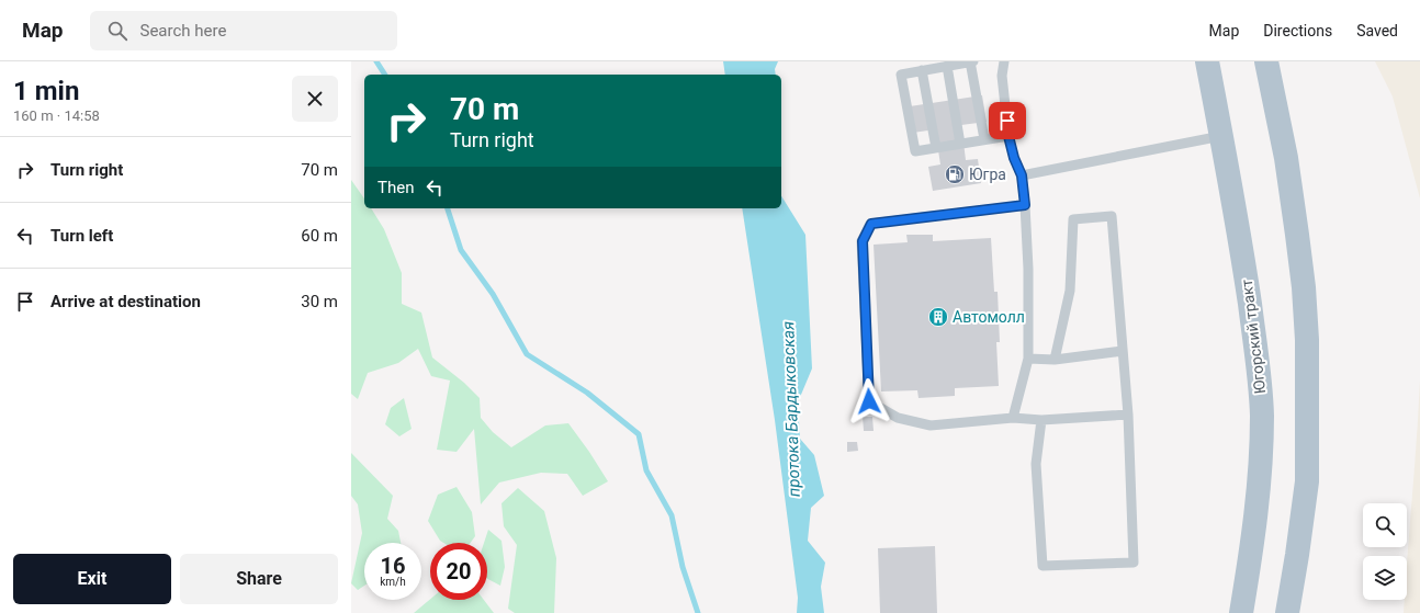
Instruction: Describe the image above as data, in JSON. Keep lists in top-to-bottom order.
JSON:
{
  "streets": {
    "main road": ["Югорский тракт"]
  },
  "water": ["протока Бардыковская"],
  "places": {
    "fuel station": ["Югра"],
    "building": ["Автомолл"]
  },
  "page": {
    "header": "Map",
    "search": "Search here",
    "nav": ["Map", "Directions", "Saved"],
    "heading": ["1 min", "160 m · 14:58"],
    "turn": ["70 m", "Turn right"],
    "list": [
      {
        "name": "Turn right",
        "value": "70 m"
      },
      {
        "name": "Turn left",
        "value": "60 m"
      },
      {
        "name": "Arrive at destination",
        "value": "30 m"
      }
    ],
    "then": "Then",
    "speed": "16 km/h",
    "limit": "20",
    "buttons": ["Exit", "Share"]
  }
}
